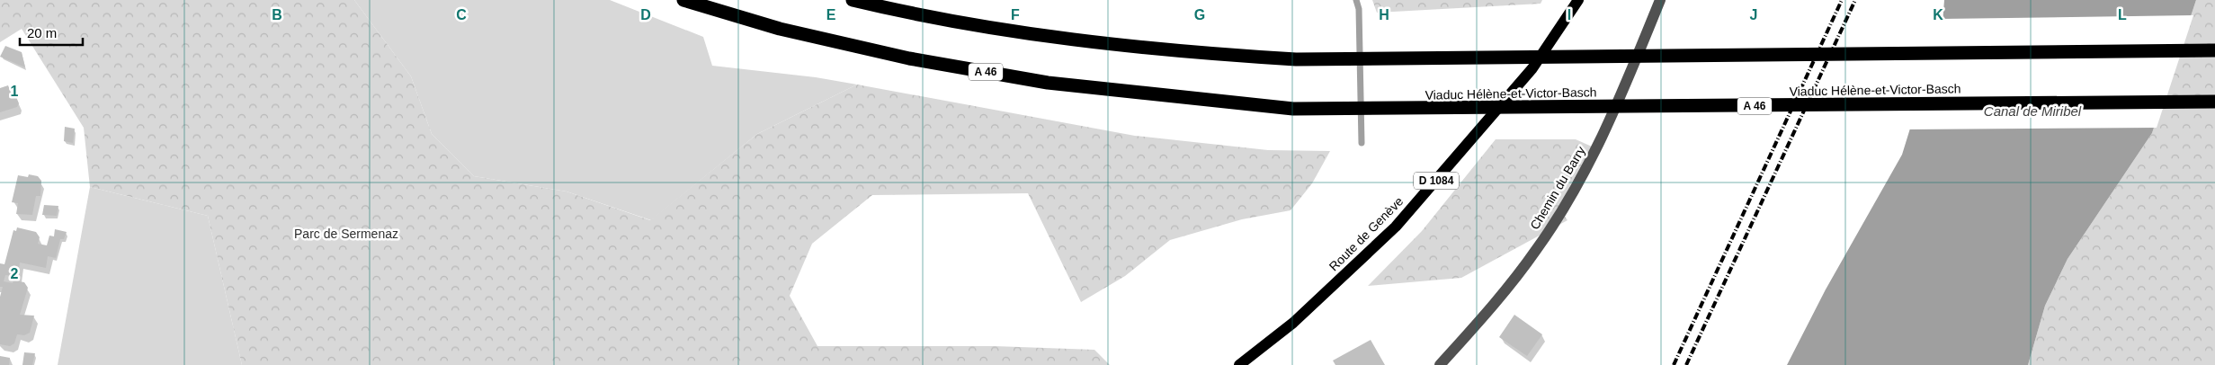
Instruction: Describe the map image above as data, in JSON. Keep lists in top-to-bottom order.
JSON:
{
  "streets": {
    "highway": ["A 46", "Viaduc Hélène-et-Victor-Basch"],
    "main road": ["D 1084", "Route de Genève"],
    "street": ["Chemin du Barry"]
  },
  "water": ["Canal de Miribel"],
  "parks": ["Parc de Sermenaz"],
  "scale_bar": "20 m",
  "grid": {
    "columns": [
      "B",
      "C",
      "D",
      "E",
      "F",
      "G",
      "H",
      "I",
      "J",
      "K",
      "L"
    ],
    "rows": ["1", "2"]
  }
}
